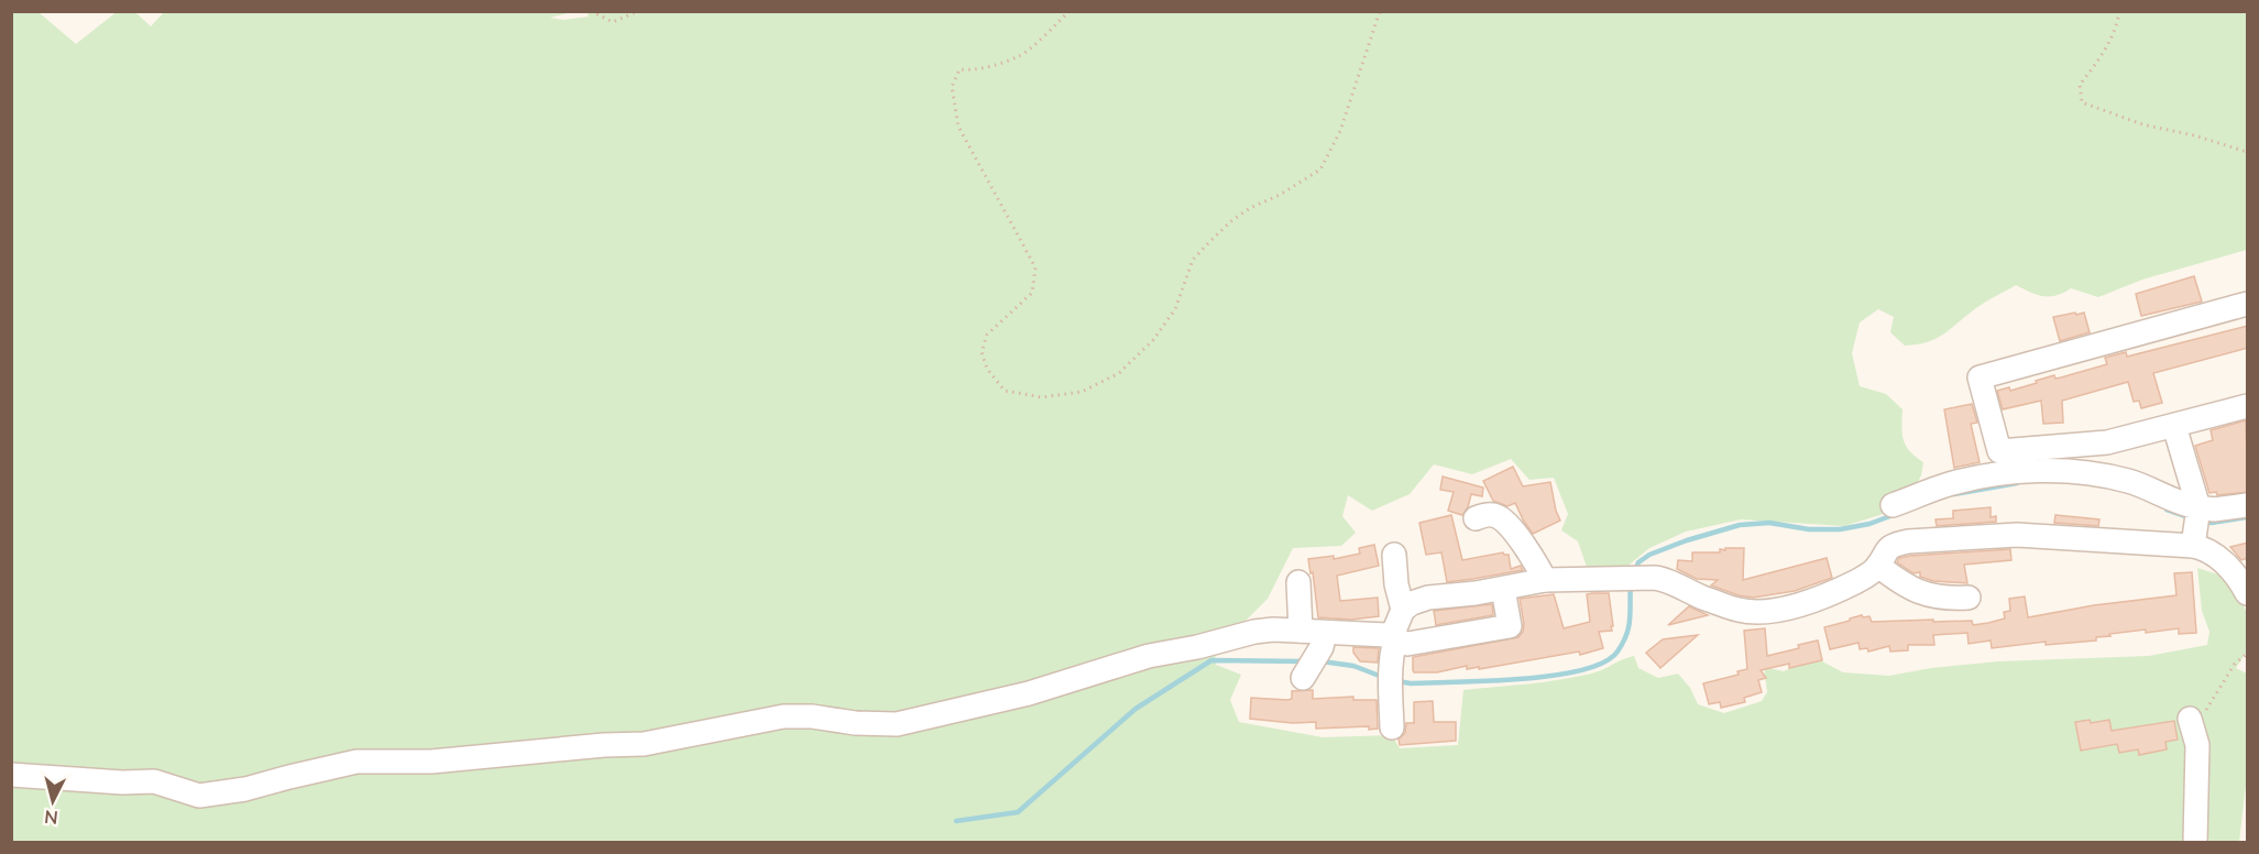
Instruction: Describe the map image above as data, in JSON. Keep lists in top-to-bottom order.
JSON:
{
  "north": "bottom"
}
